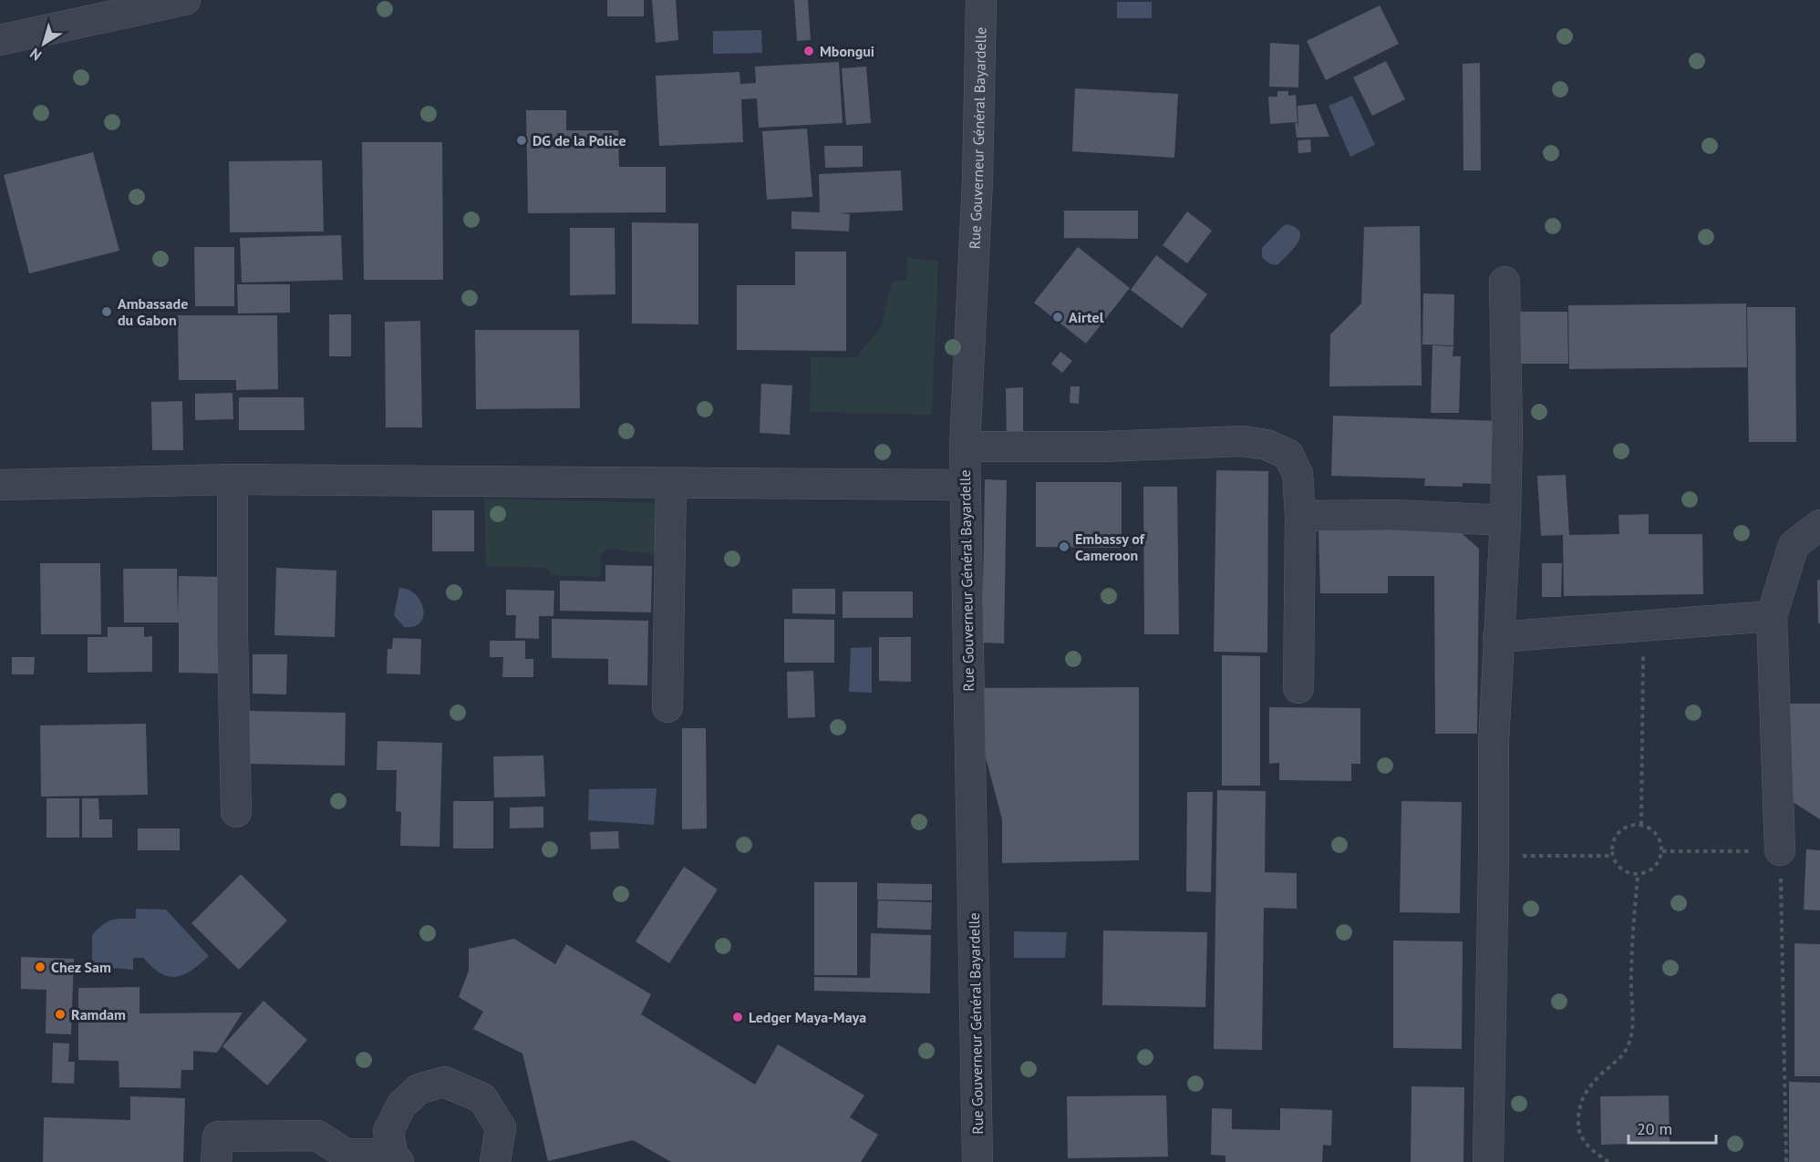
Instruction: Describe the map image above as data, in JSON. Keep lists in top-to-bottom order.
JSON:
{
  "streets": {
    "street": ["Rue Gouverneur Général Bayardelle"]
  },
  "places": [
    "Mbongui",
    "DG de la Police",
    "Ambassade du Gabon",
    "Airtel",
    "Embassy of Cameroon",
    "Chez Sam",
    "Ramdam",
    "Ledger Maya-Maya"
  ],
  "scale_bar": "20 m",
  "north": "bottom left"
}
